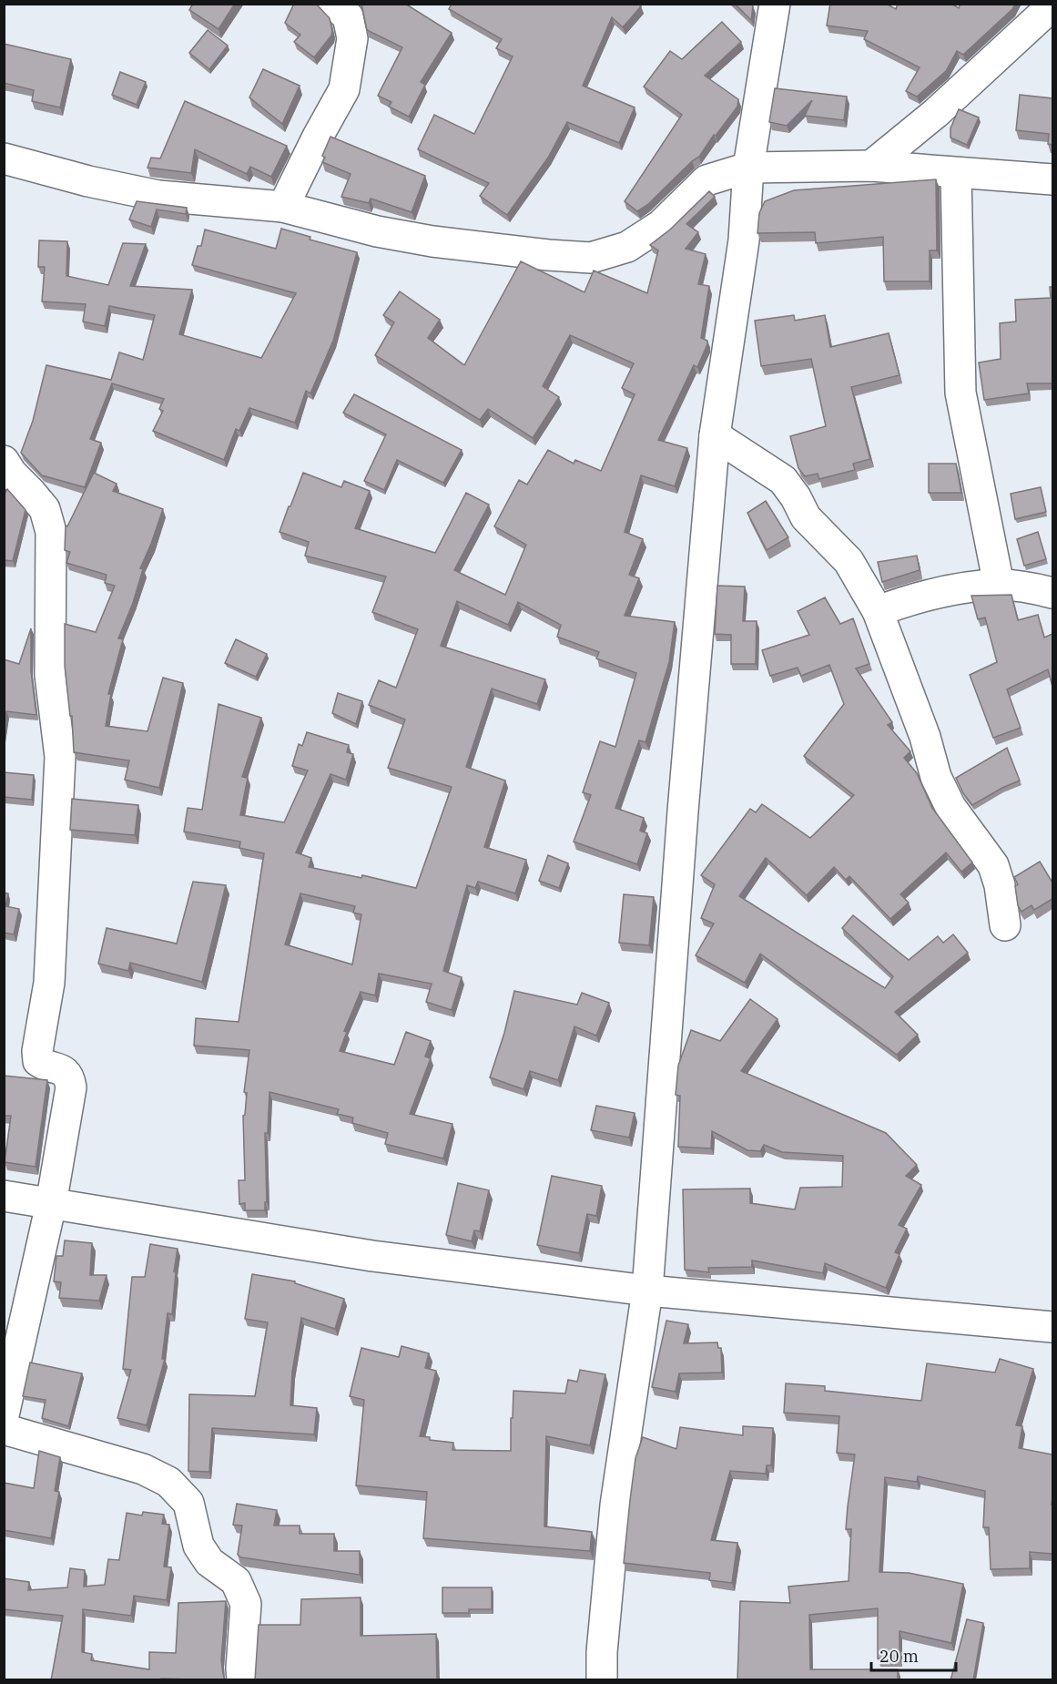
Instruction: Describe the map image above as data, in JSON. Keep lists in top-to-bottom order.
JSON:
{
  "scale_bar": "20 m"
}
